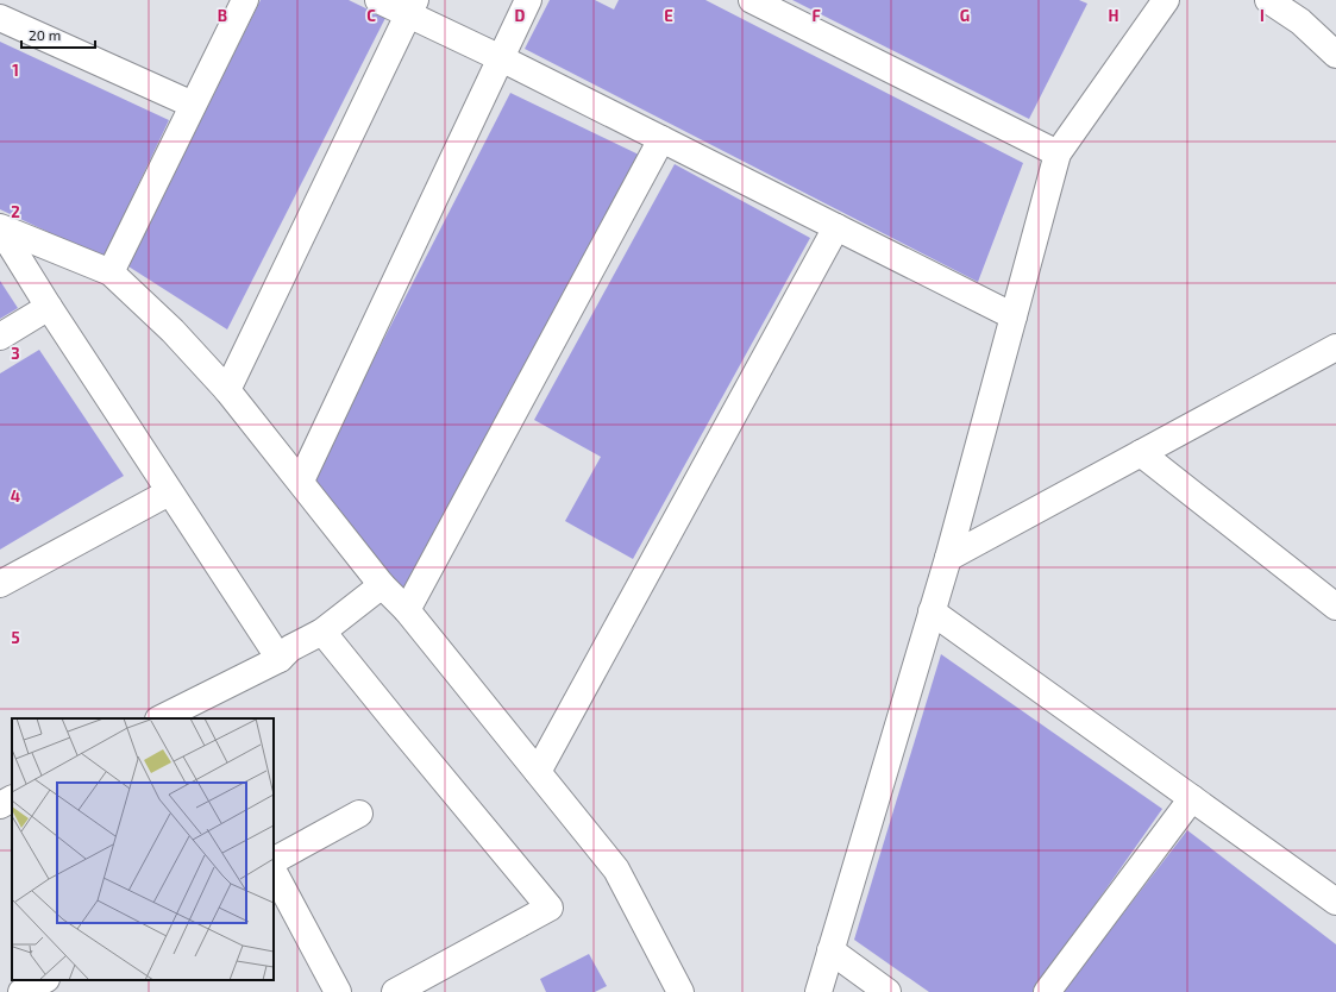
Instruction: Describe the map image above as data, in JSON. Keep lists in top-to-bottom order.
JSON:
{
  "scale_bar": "20 m",
  "grid": {
    "columns": [
      "B",
      "C",
      "D",
      "E",
      "F",
      "G",
      "H",
      "I"
    ],
    "rows": [
      "1",
      "2",
      "3",
      "4",
      "5"
    ]
  }
}
